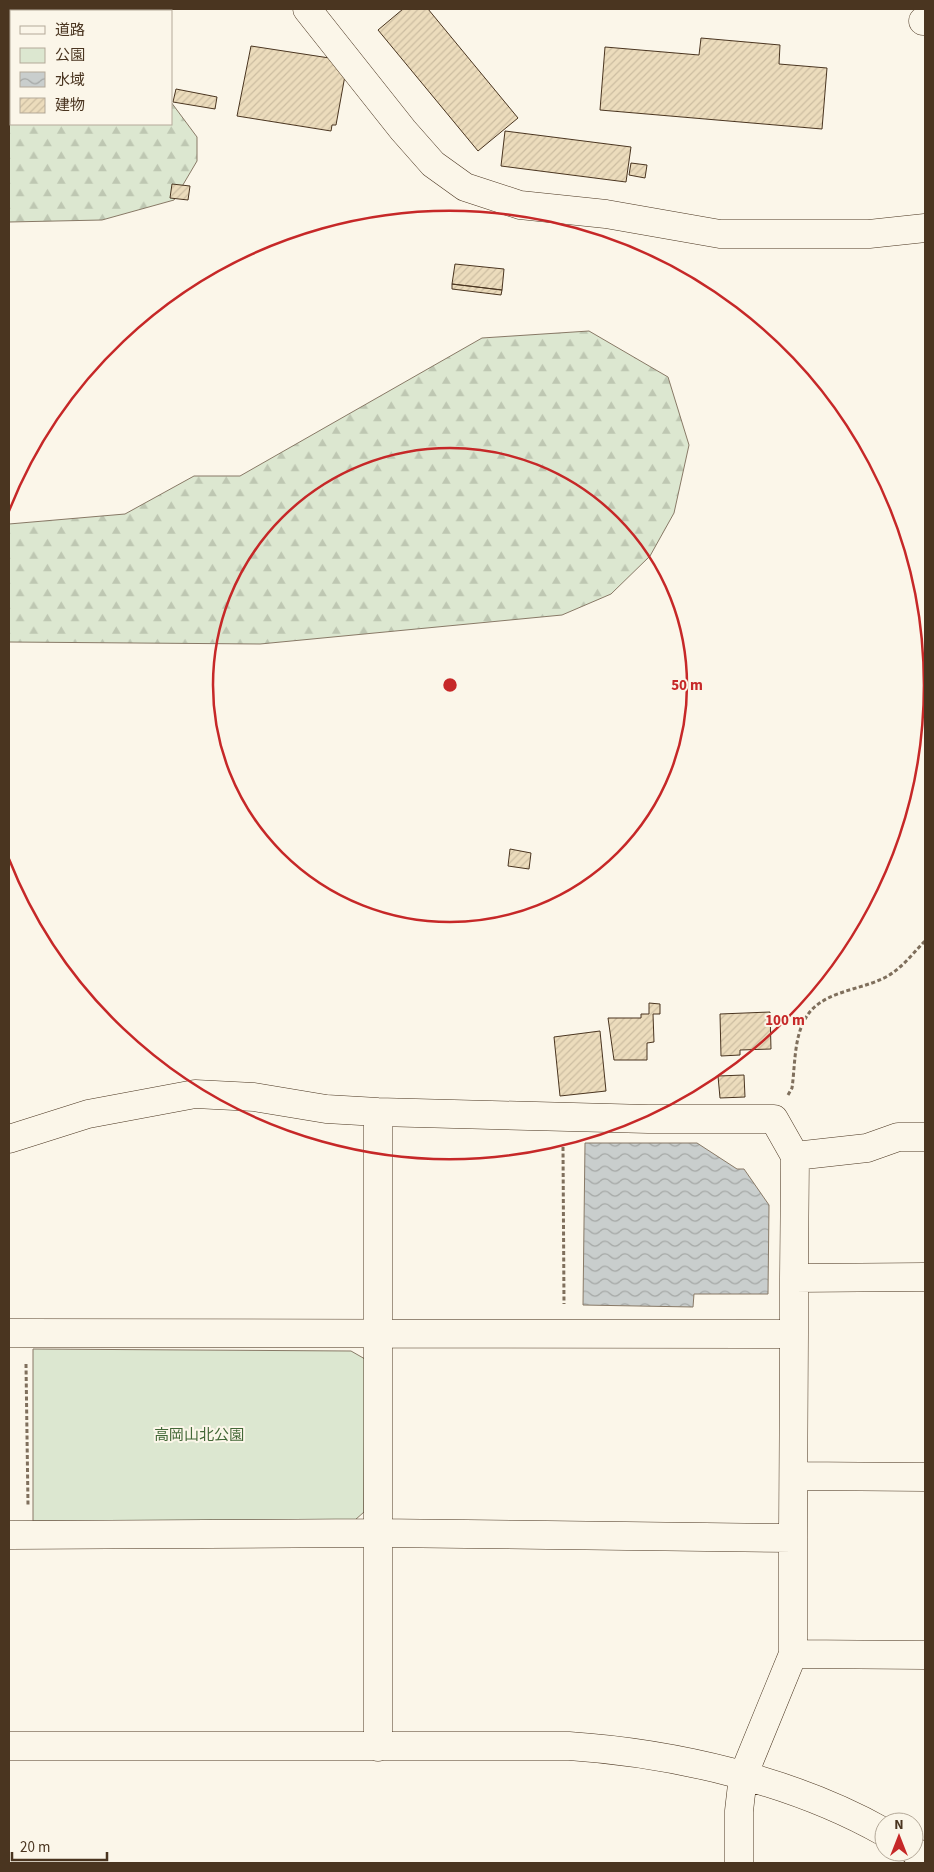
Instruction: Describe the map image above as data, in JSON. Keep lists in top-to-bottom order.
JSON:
{
  "parks": ["高岡山北公園"],
  "legend": [
    "道路",
    "公園",
    "水域",
    "建物"
  ],
  "scale_bar": "20 m",
  "north": "top",
  "rings": ["50 m", "100 m"]
}
